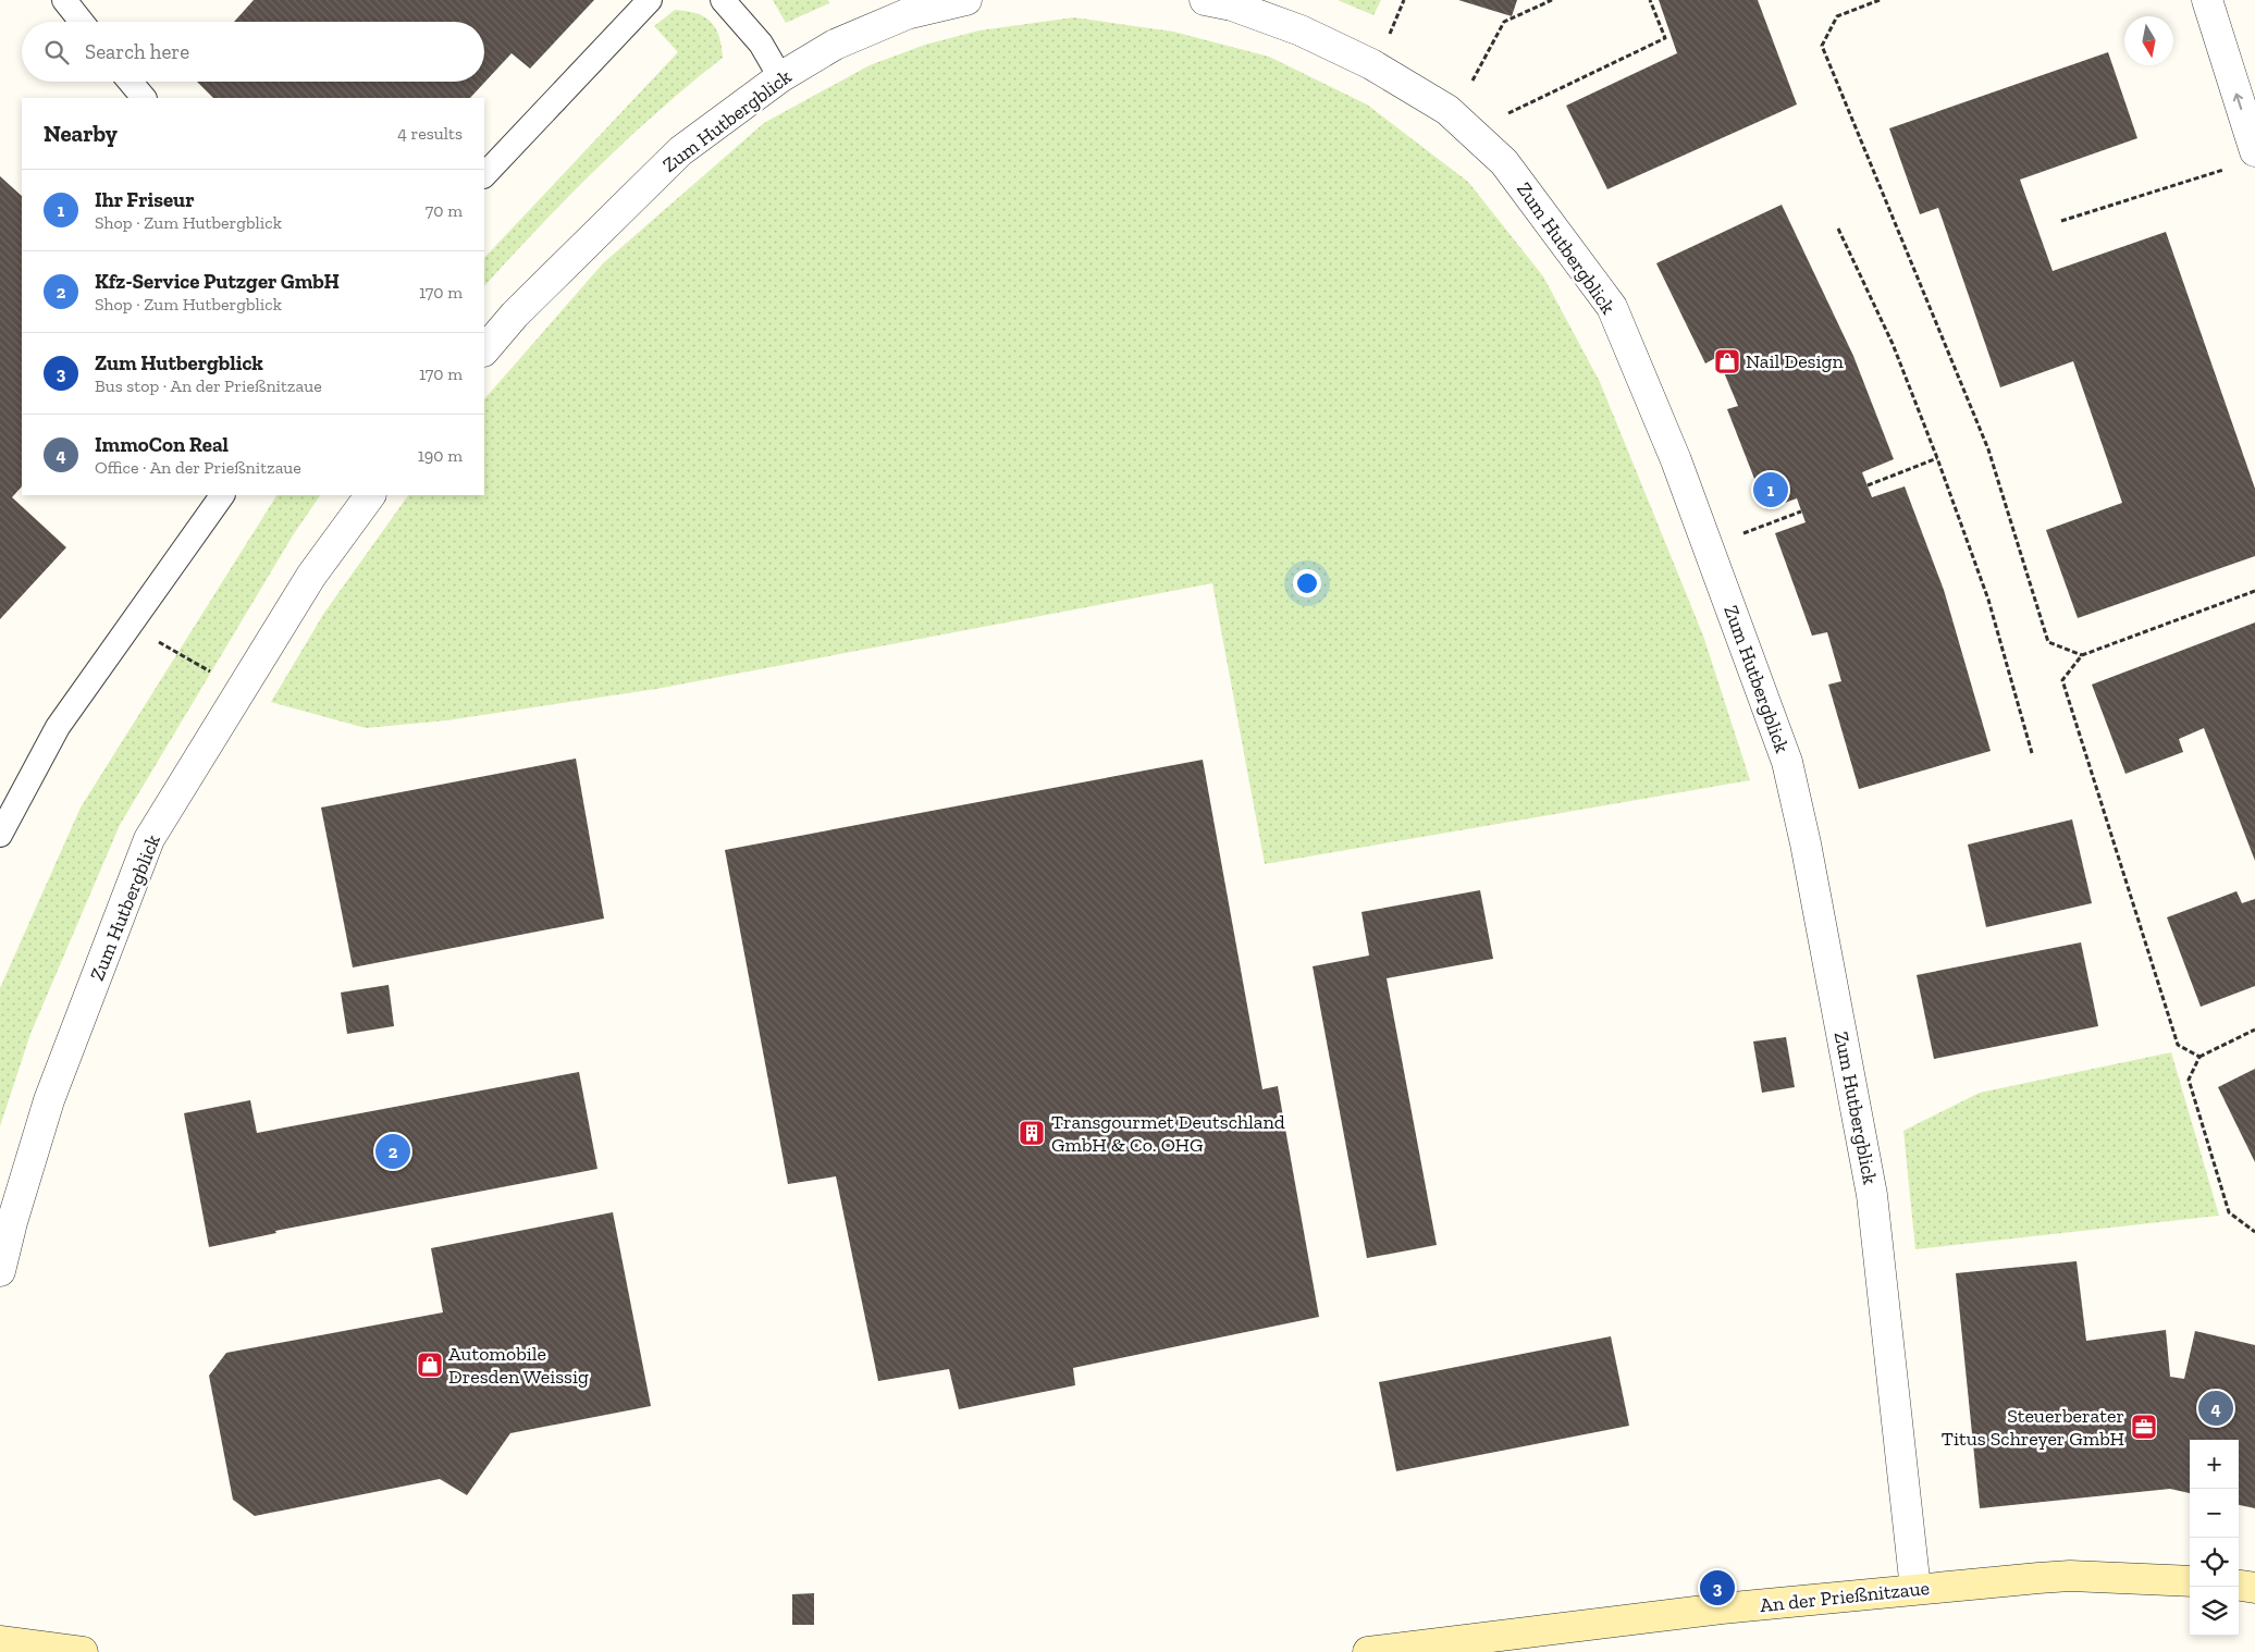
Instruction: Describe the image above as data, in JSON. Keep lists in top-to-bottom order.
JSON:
{
  "streets": {
    "street": ["Zum Hutbergblick", "An der Prießnitzaue"]
  },
  "crossings": [
    ["Zum Hutbergblick", "An der Prießnitzaue"]
  ],
  "places": {
    "shop": ["Nail Design", "Automobile Dresden Weissig"],
    "building": ["Transgourmet Deutschland GmbH & Co. OHG"],
    "office": ["Steuerberater Titus Schreyer GmbH"]
  },
  "north": "bottom",
  "page": {
    "search": "Search here",
    "heading": ["Nearby", "4 results"],
    "list": [
      {
        "mark": "1",
        "name": "Ihr Friseur",
        "note": "Shop · Zum Hutbergblick",
        "value": "70 m"
      },
      {
        "mark": "2",
        "name": "Kfz-Service Putzger GmbH",
        "note": "Shop · Zum Hutbergblick",
        "value": "170 m"
      },
      {
        "mark": "3",
        "name": "Zum Hutbergblick",
        "note": "Bus stop · An der Prießnitzaue",
        "value": "170 m"
      },
      {
        "mark": "4",
        "name": "ImmoCon Real",
        "note": "Office · An der Prießnitzaue",
        "value": "190 m"
      }
    ],
    "pins": [
      "1",
      "2",
      "4",
      "3"
    ],
    "map_buttons": ["+", "−"]
  }
}
